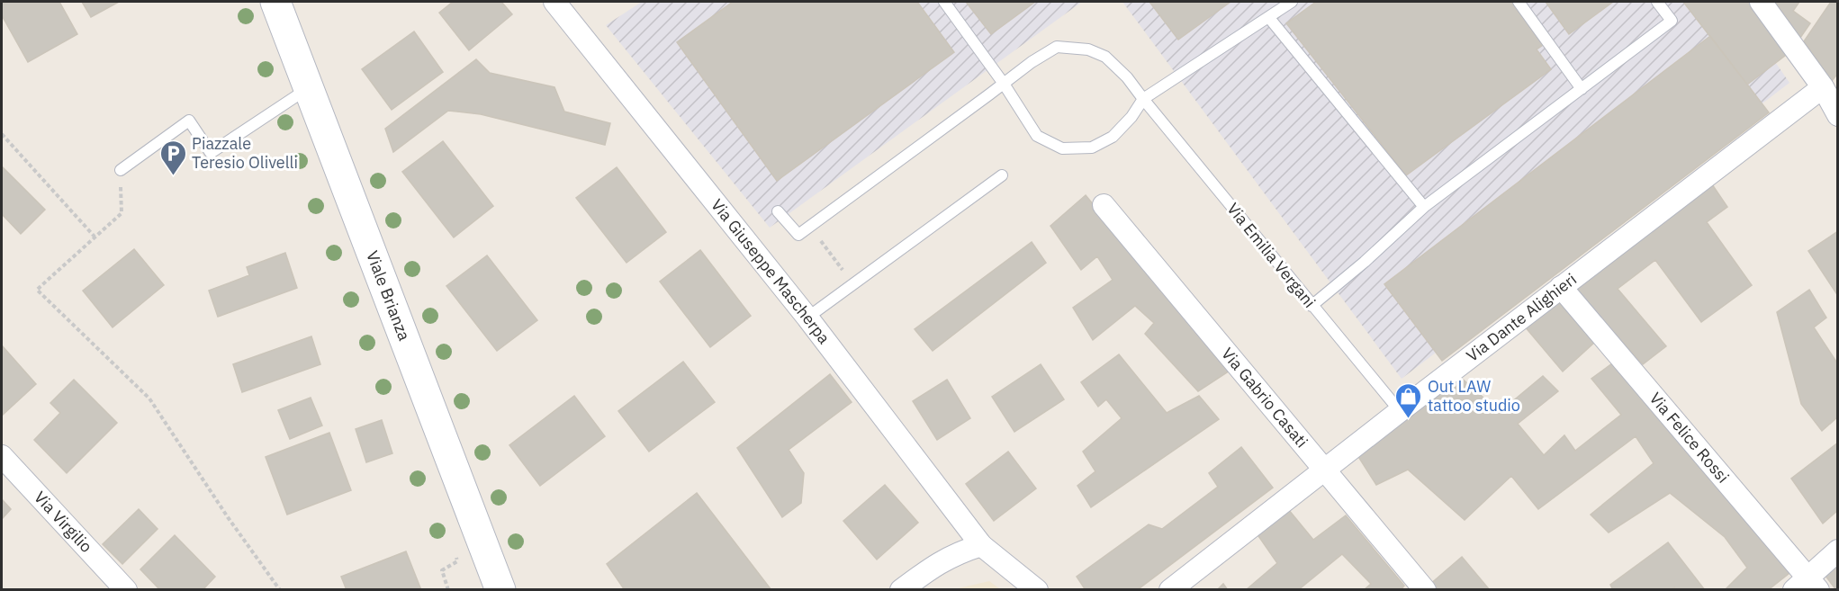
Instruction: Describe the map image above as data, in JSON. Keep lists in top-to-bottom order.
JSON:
{
  "streets": {
    "main road": ["Viale Brianza"],
    "street": [
      "Via Giuseppe Mascherpa",
      "Via Dante Alighieri",
      "Via Gabrio Casati",
      "Via Felice Rossi",
      "Via Virgilio"
    ],
    "lane": ["Via Emilia Vergani"]
  },
  "crossings": [
    ["Via Emilia Vergani", "Via Dante Alighieri"],
    ["Via Dante Alighieri", "Via Gabrio Casati"],
    ["Via Dante Alighieri", "Via Felice Rossi"]
  ],
  "places": {
    "parking": ["Piazzale Teresio Olivelli"],
    "shop": ["Out LAW tattoo studio"]
  }
}
